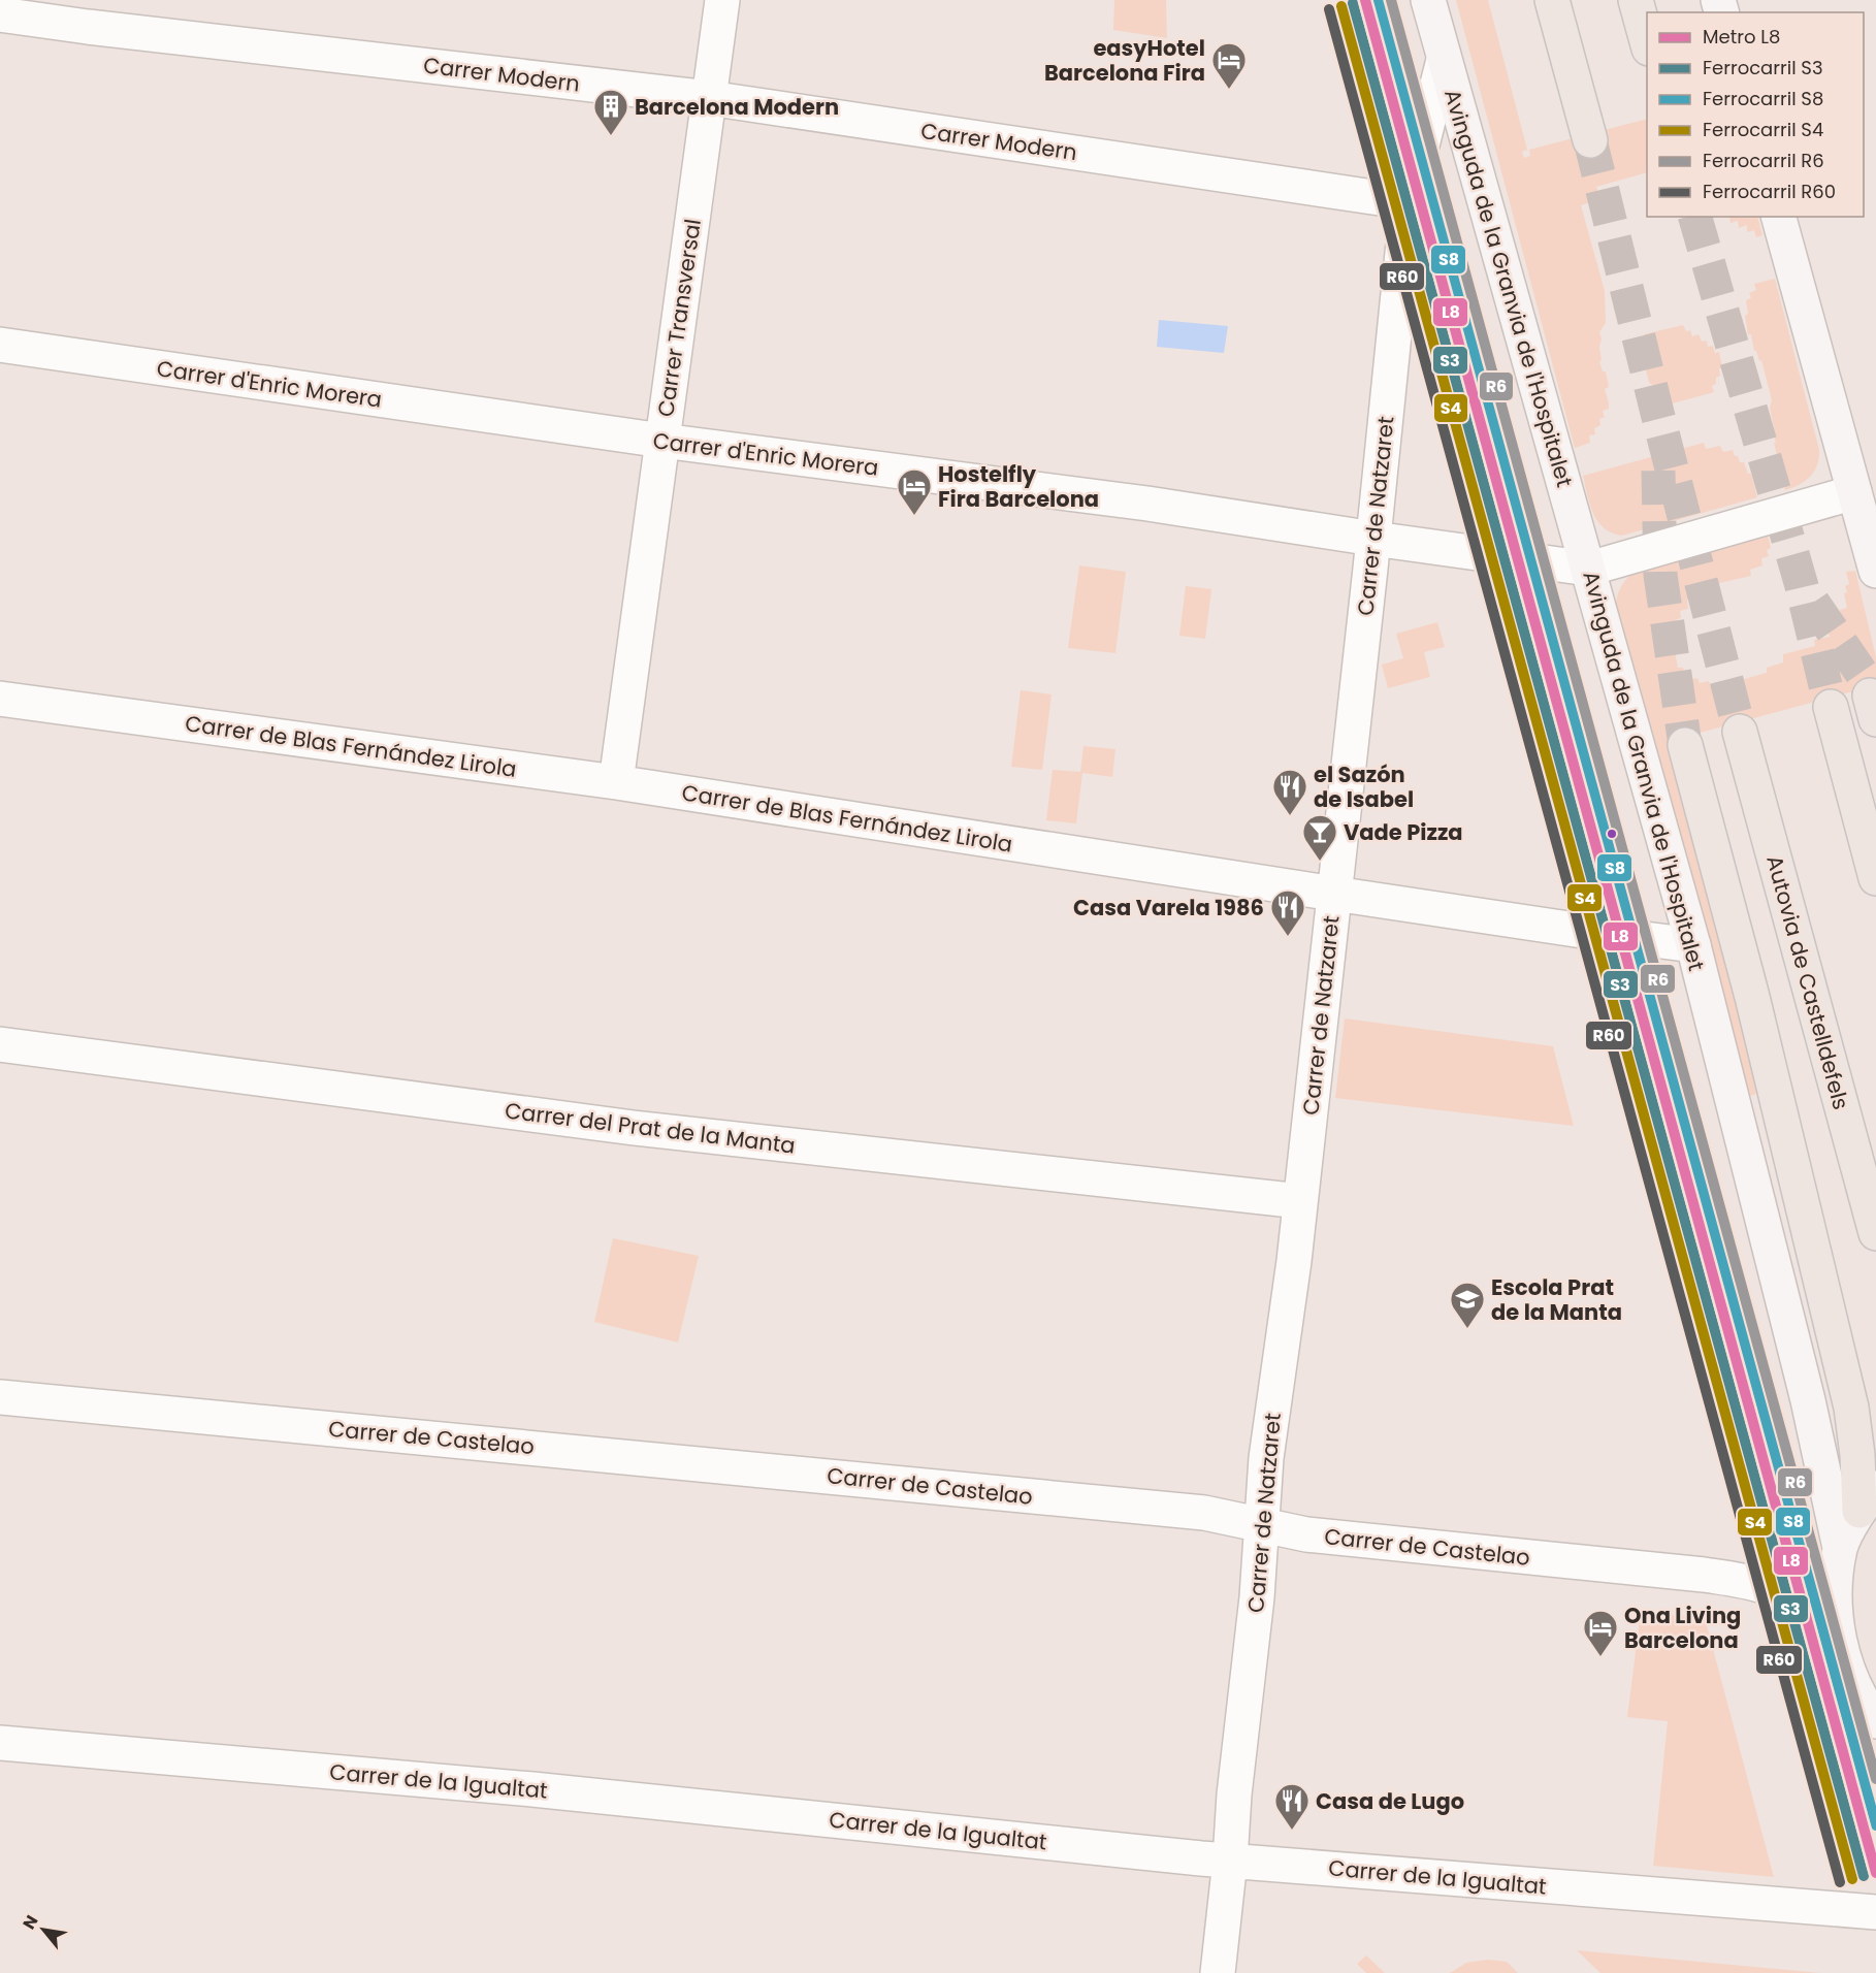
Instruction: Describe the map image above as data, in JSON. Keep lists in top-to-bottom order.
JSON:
{
  "streets": {
    "highway": ["Autovia de Castelldefels"],
    "main road": ["Avinguda de la Granvia de l'Hospitalet"],
    "street": [
      "Carrer Modern",
      "Carrer Transversal",
      "Carrer d'Enric Morera",
      "Carrer de Natzaret",
      "Carrer de Blas Fernández Lirola",
      "Carrer del Prat de la Manta",
      "Carrer de Castelao",
      "Carrer de la Igualtat"
    ]
  },
  "crossings": [
    ["Carrer Modern", "Carrer Transversal"],
    ["Carrer Modern", "Carrer de Natzaret"],
    ["Avinguda de la Granvia de l'Hospitalet", "Carrer d'Enric Morera"],
    ["Avinguda de la Granvia de l'Hospitalet", "Carrer de Natzaret"],
    ["Avinguda de la Granvia de l'Hospitalet", "Carrer de Blas Fernández Lirola"],
    ["Carrer Transversal", "Carrer d'Enric Morera"],
    ["Carrer Transversal", "Carrer de Blas Fernández Lirola"],
    ["Carrer d'Enric Morera", "Carrer de Natzaret"],
    ["Carrer de Natzaret", "Carrer de Blas Fernández Lirola"],
    ["Carrer de Natzaret", "Carrer del Prat de la Manta"],
    ["Carrer de Natzaret", "Carrer de Castelao"],
    ["Carrer de Natzaret", "Carrer de la Igualtat"]
  ],
  "places": {
    "hotel": ["easyHotel Barcelona Fira", "Hostelfly Fira Barcelona", "Ona Living Barcelona"],
    "building": ["Barcelona Modern"],
    "restaurant": ["el Sazón de Isabel", "Casa Varela 1986", "Casa de Lugo"],
    "bar": ["Vade Pizza"],
    "school or university": ["Escola Prat de la Manta"]
  },
  "lines": [
    "metro line L8",
    "rail line S8",
    "rail line R6",
    "rail line S3",
    "rail line S4",
    "rail line R60"
  ],
  "legend": [
    "Metro L8",
    "Ferrocarril S3",
    "Ferrocarril S8",
    "Ferrocarril S4",
    "Ferrocarril R6",
    "Ferrocarril R60"
  ],
  "north": "top left"
}
